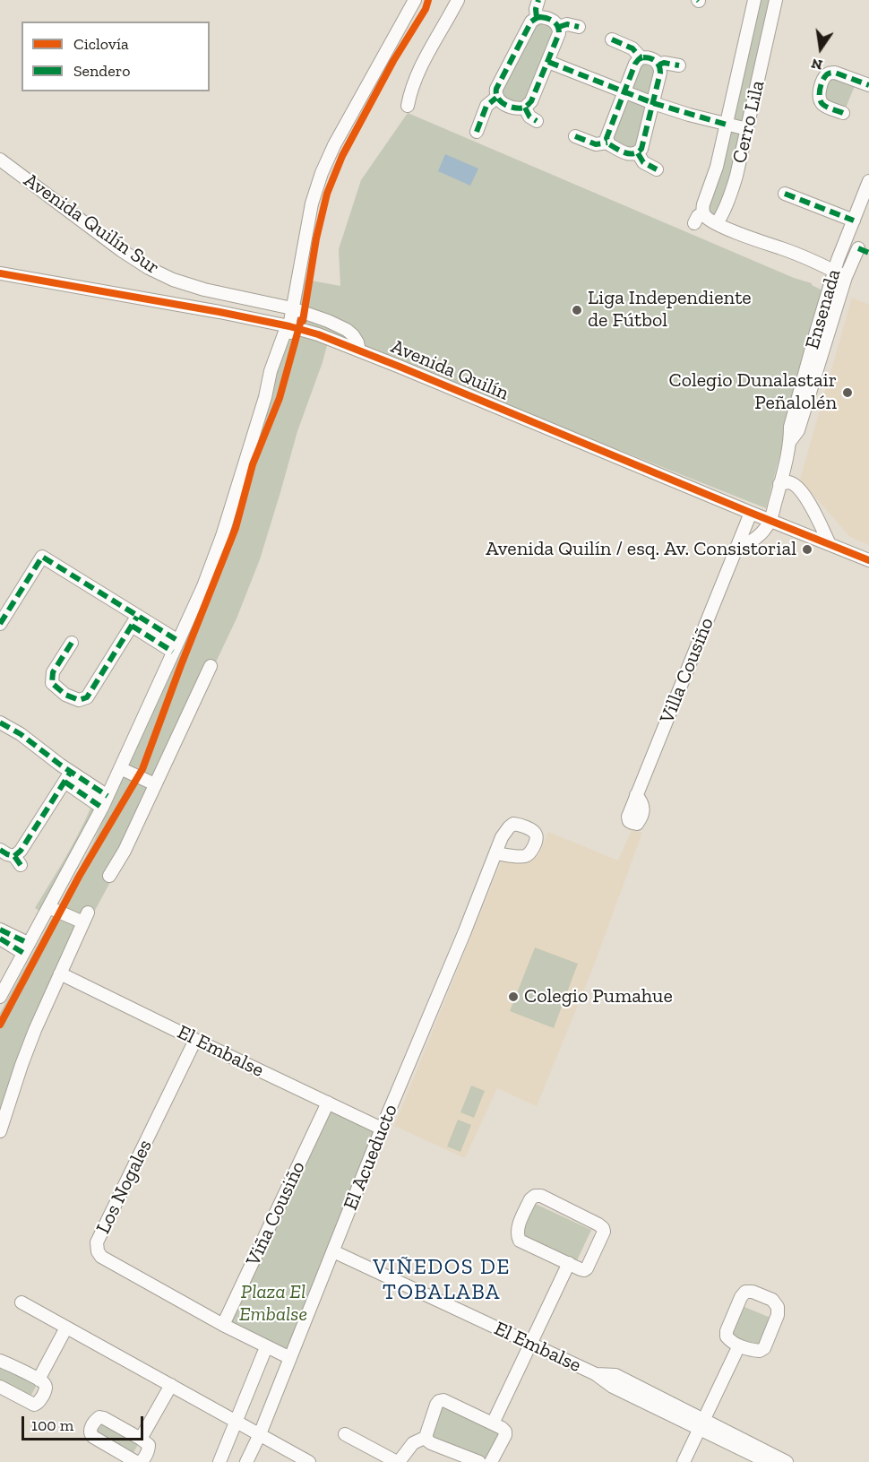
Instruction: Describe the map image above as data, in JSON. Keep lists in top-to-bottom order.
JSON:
{
  "streets": {
    "street": [
      "Cerro Lila",
      "Avenida Quilín Sur",
      "Ensenada",
      "Avenida Quilín",
      "Villa Cousiño",
      "El Embalse",
      "El Acueducto",
      "Los Nogales",
      "Viña Cousiño"
    ]
  },
  "crossings": [
    ["Avenida Quilín Sur", "Avenida Quilín"],
    ["Ensenada", "Avenida Quilín"],
    ["Avenida Quilín", "Villa Cousiño"],
    ["El Embalse", "El Acueducto"],
    ["El Embalse", "Los Nogales"],
    ["El Embalse", "Viña Cousiño"],
    ["El Acueducto", "Los Nogales"],
    ["Los Nogales", "Viña Cousiño"]
  ],
  "districts": ["VIÑEDOS DE TOBALABA"],
  "parks": ["Plaza El Embalse"],
  "places": [
    "Liga Independiente de Fútbol",
    "Colegio Dunalastair Peñalolén",
    "Avenida Quilín / esq. Av. Consistorial",
    "Colegio Pumahue"
  ],
  "legend": ["Ciclovía", "Sendero"],
  "scale_bar": "100 m",
  "north": "bottom"
}
